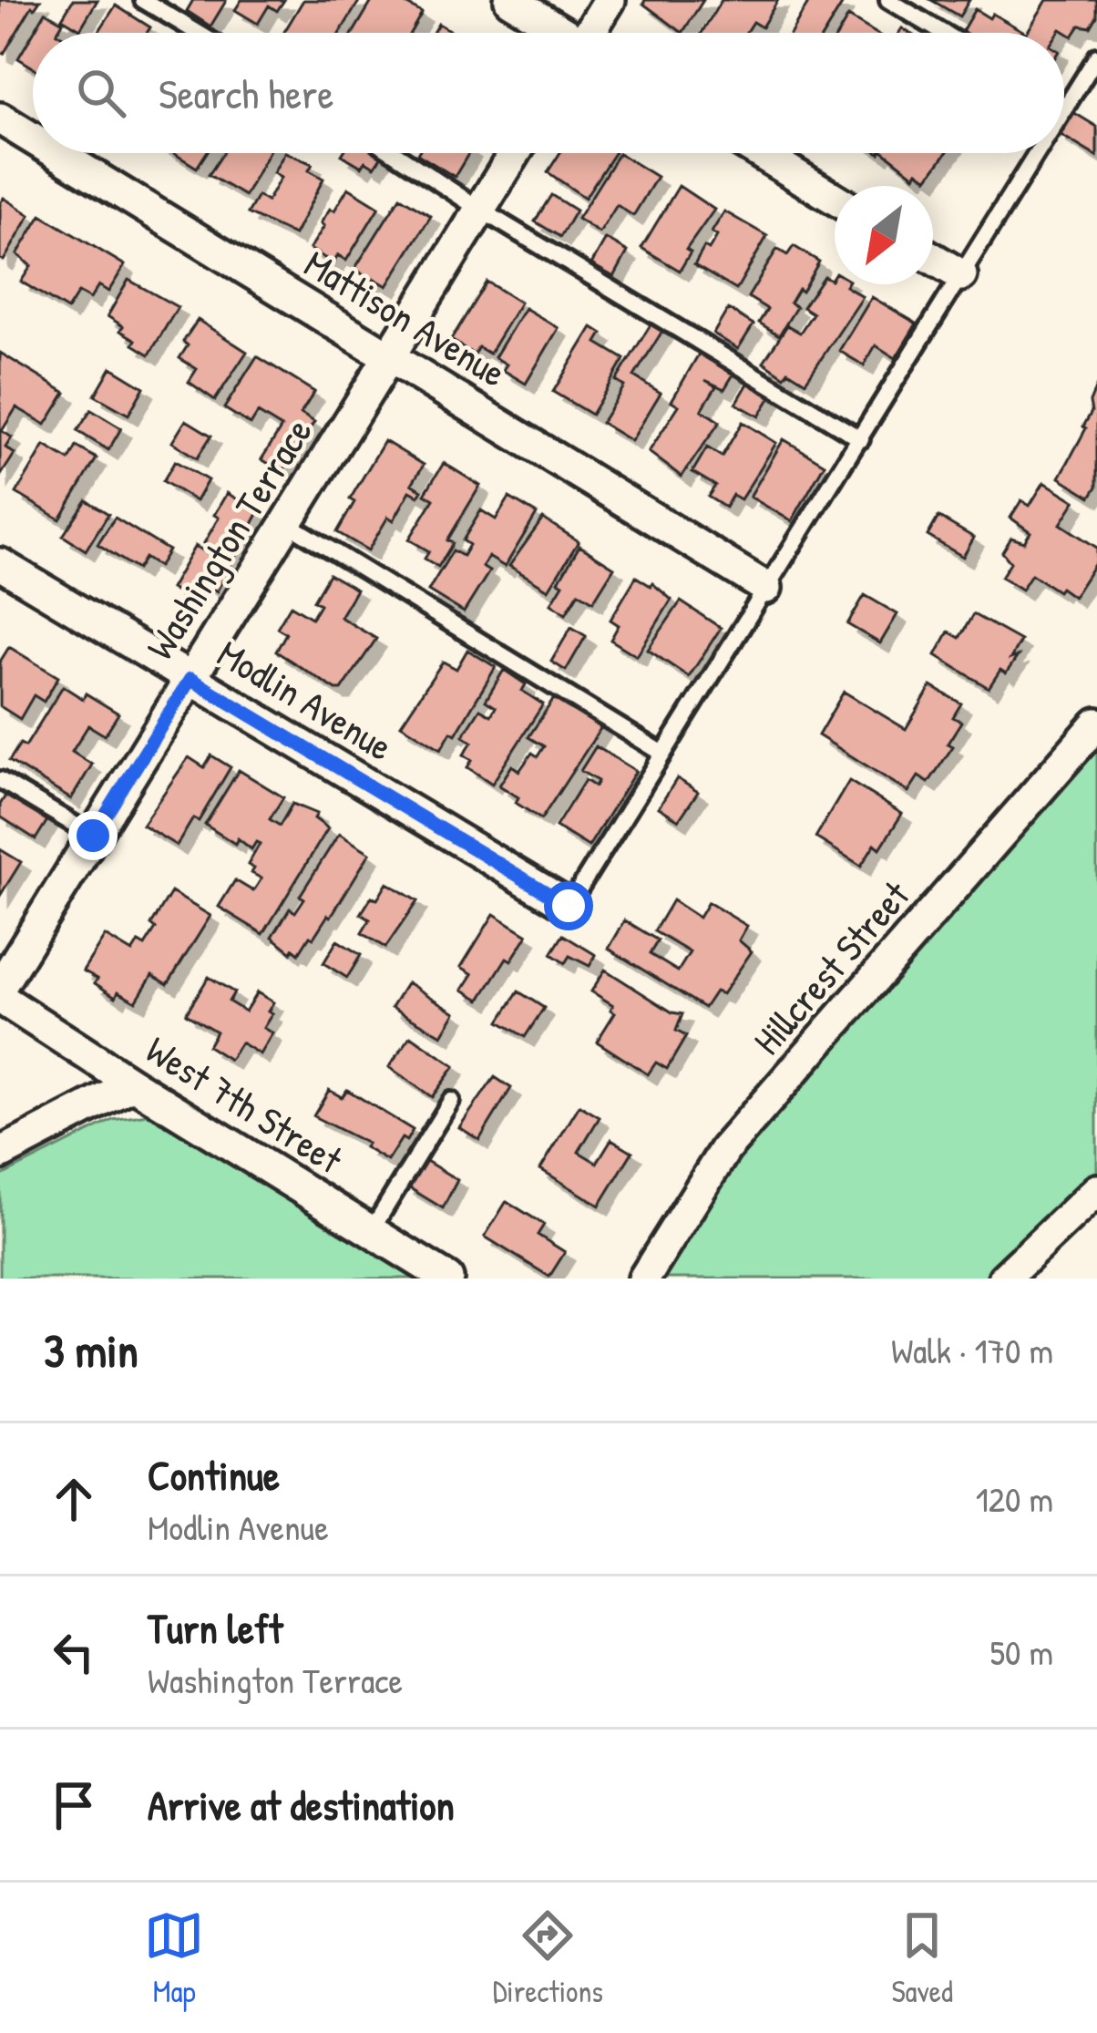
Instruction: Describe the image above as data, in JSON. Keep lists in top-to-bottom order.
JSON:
{
  "streets": {
    "street": [
      "Mattison Avenue",
      "Washington Terrace",
      "Modlin Avenue",
      "Hillcrest Street",
      "West 7th Street"
    ]
  },
  "crossings": [
    ["Mattison Avenue", "Washington Terrace"],
    ["Washington Terrace", "Modlin Avenue"]
  ],
  "north": "bottom left",
  "page": {
    "search": "Search here",
    "heading": ["3 min", "Walk · 170 m"],
    "list": [
      ["Continue", "Modlin Avenue", "120 m"],
      ["Turn left", "Washington Terrace", "50 m"],
      "Arrive at destination"
    ],
    "nav": ["Map", "Directions", "Saved"]
  }
}
